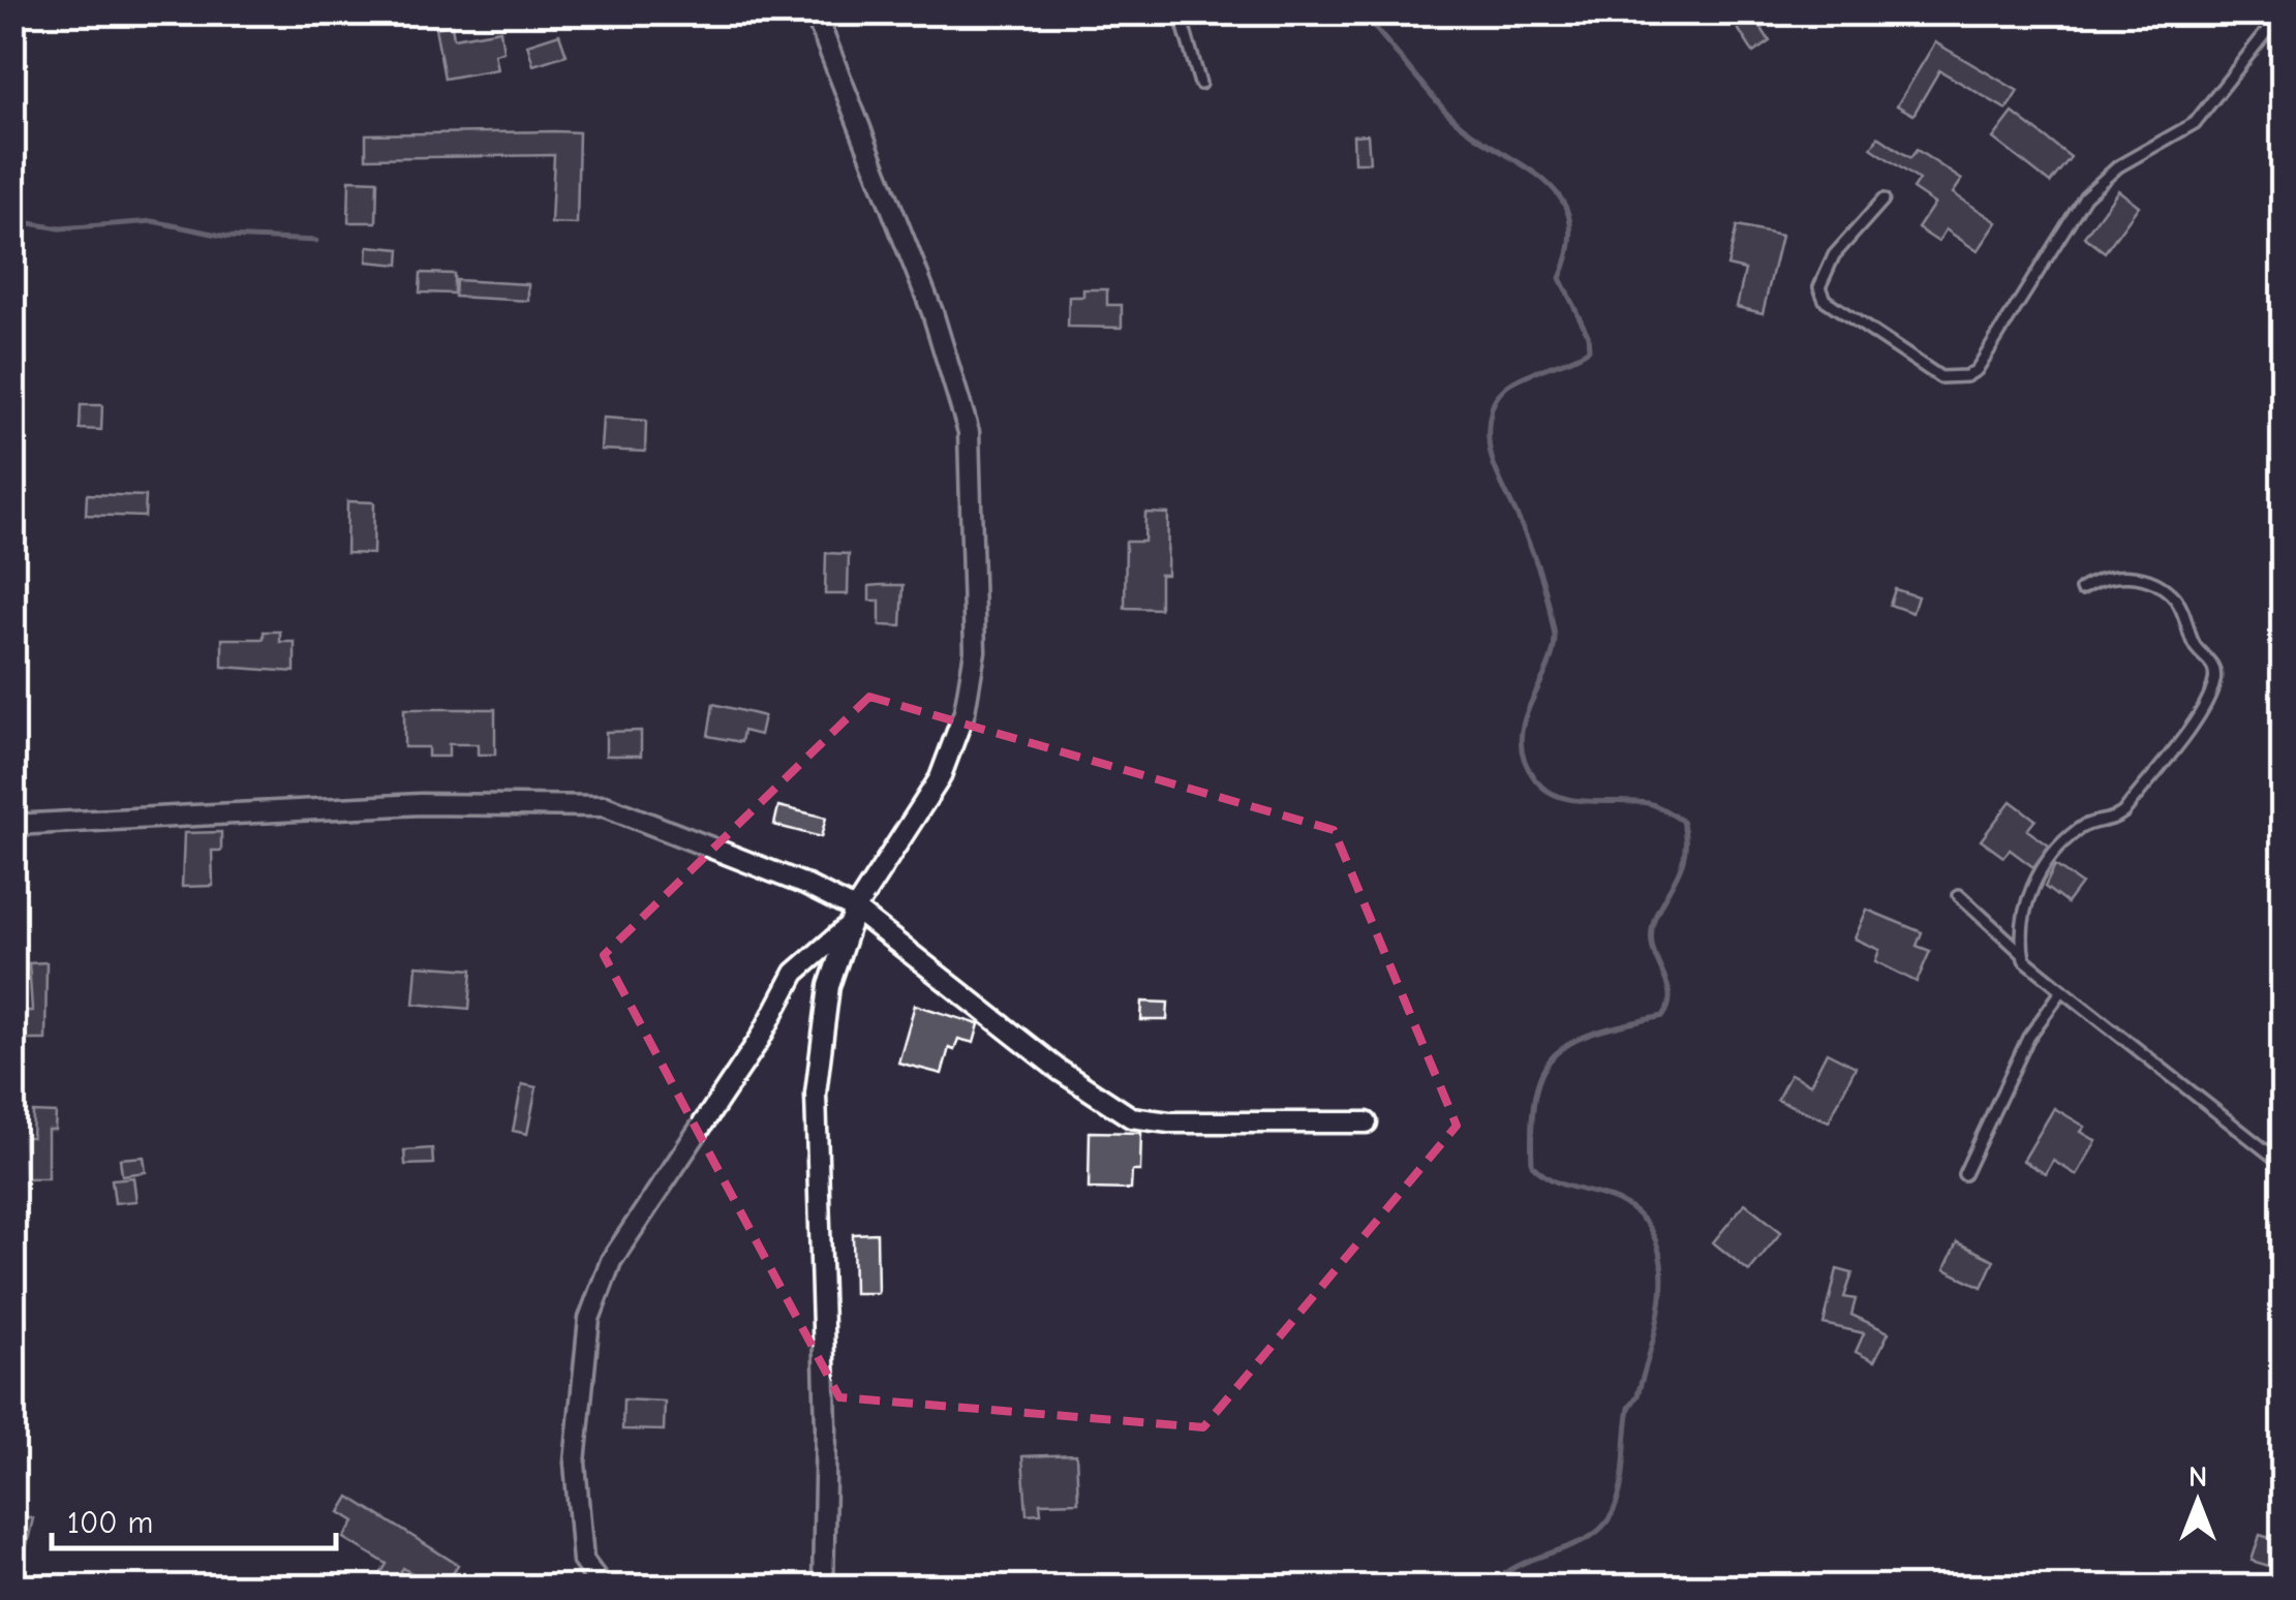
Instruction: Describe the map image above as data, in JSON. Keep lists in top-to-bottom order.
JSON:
{
  "scale_bar": "100 m",
  "north": "top"
}
